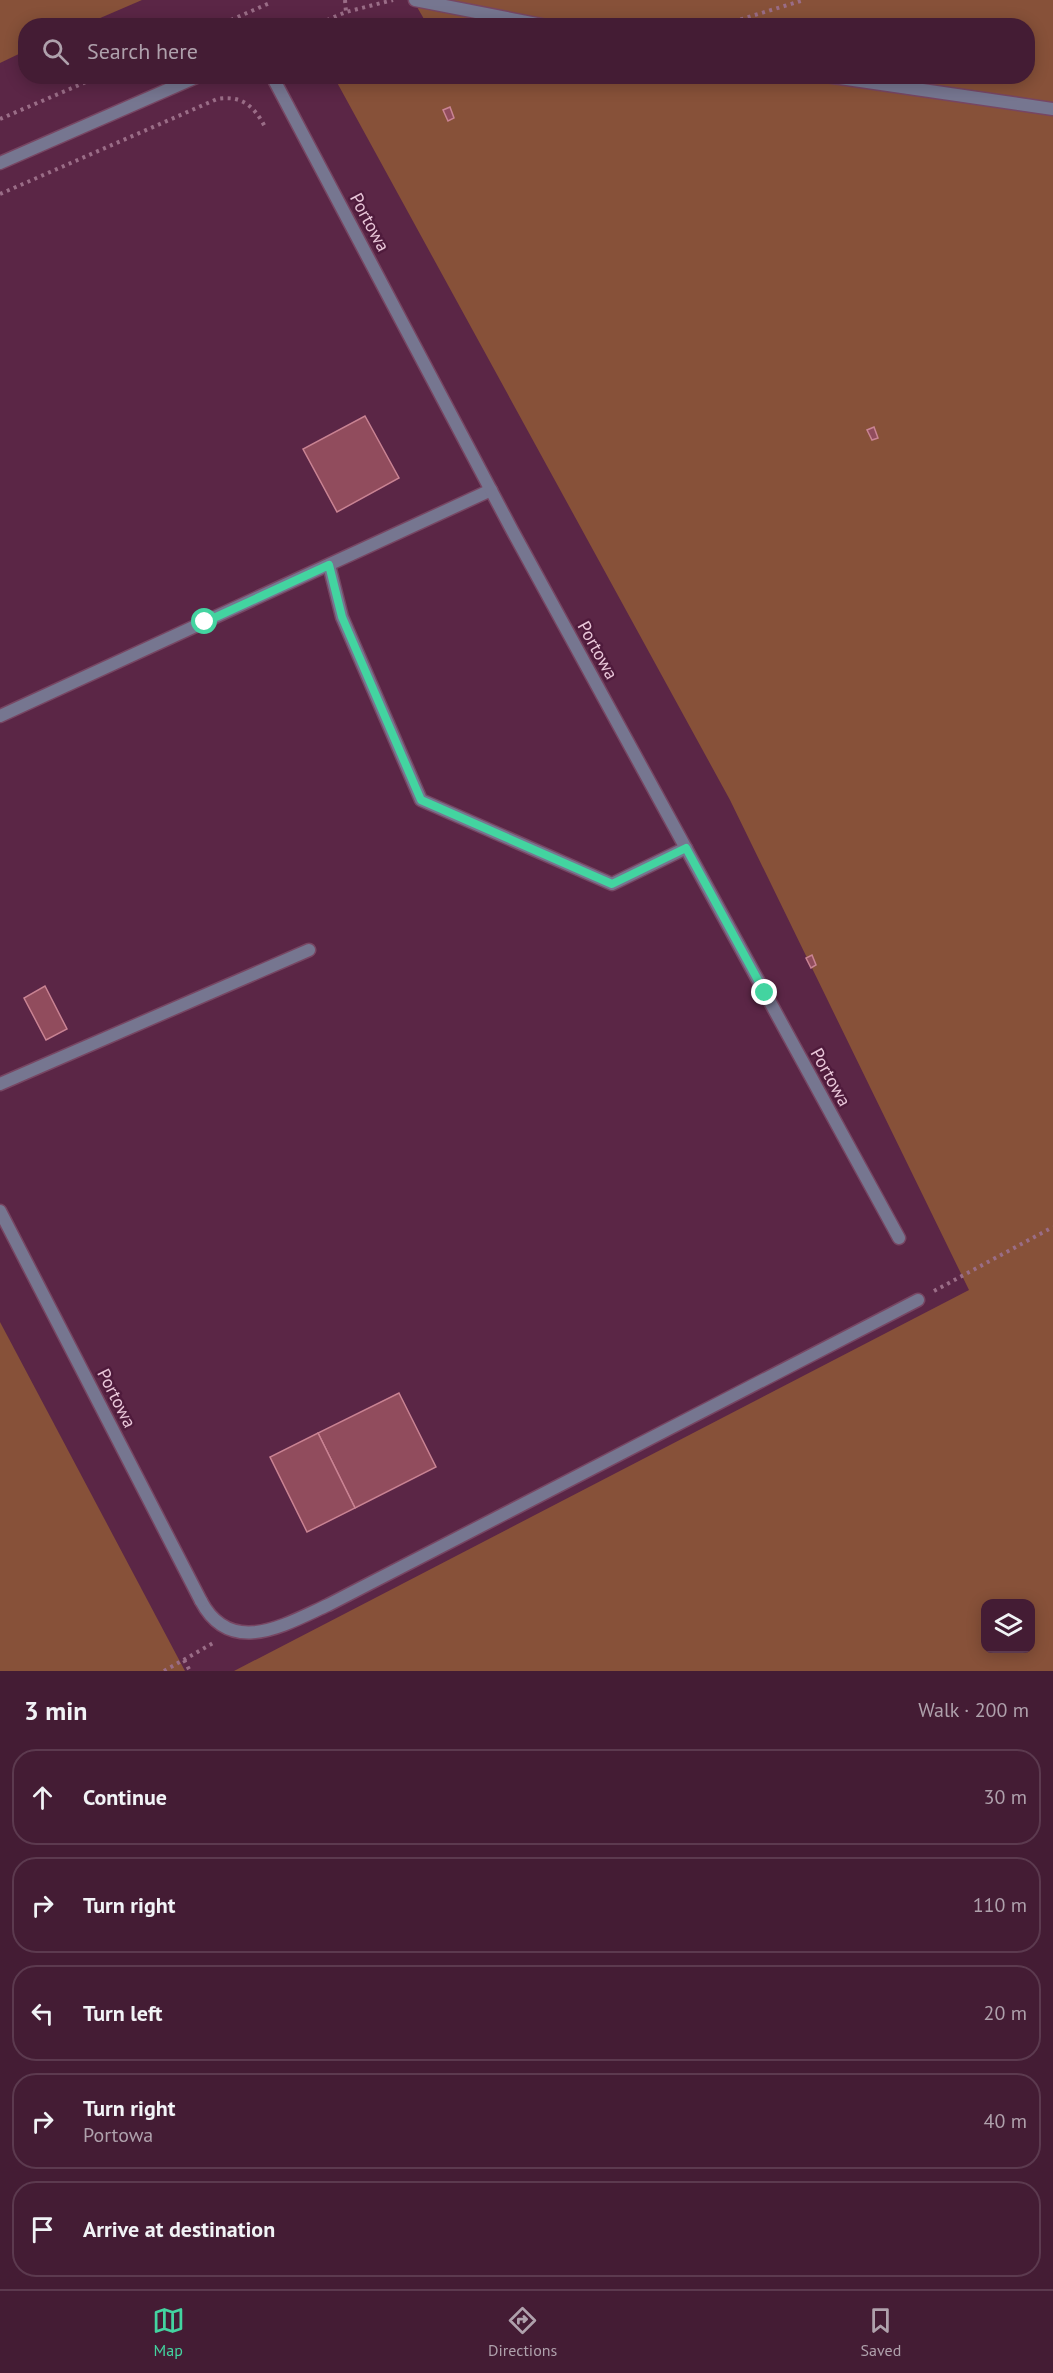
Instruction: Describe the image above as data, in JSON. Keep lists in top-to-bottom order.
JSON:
{
  "streets": {
    "street": ["Portowa"]
  },
  "page": {
    "search": "Search here",
    "heading": ["3 min", "Walk · 200 m"],
    "list": [
      ["Continue", "30 m"],
      ["Turn right", "110 m"],
      ["Turn left", "20 m"],
      ["Turn right", "Portowa", "40 m"],
      "Arrive at destination"
    ],
    "nav": ["Map", "Directions", "Saved"]
  }
}
